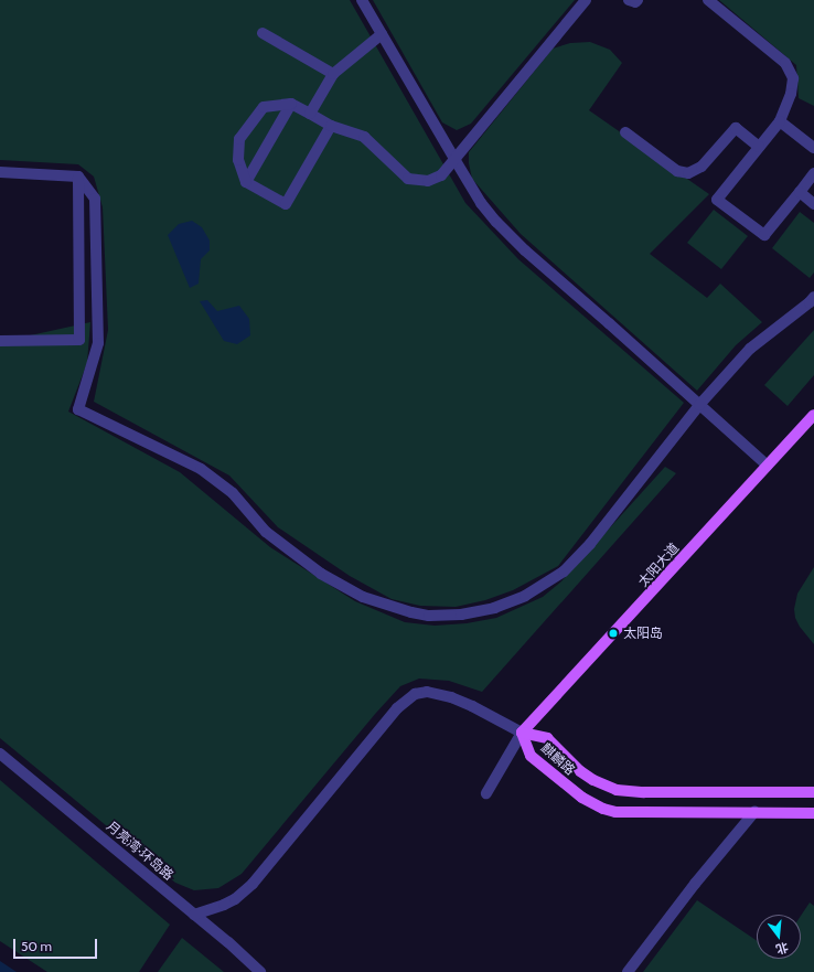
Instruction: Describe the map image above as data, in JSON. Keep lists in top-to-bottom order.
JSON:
{
  "streets": {
    "main road": ["太阳大道", "麒麟路"],
    "street": ["月亮湾·环岛路"]
  },
  "crossings": [
    ["太阳大道", "麒麟路"]
  ],
  "places": ["太阳岛"],
  "scale_bar": "50 m",
  "north": "bottom"
}
